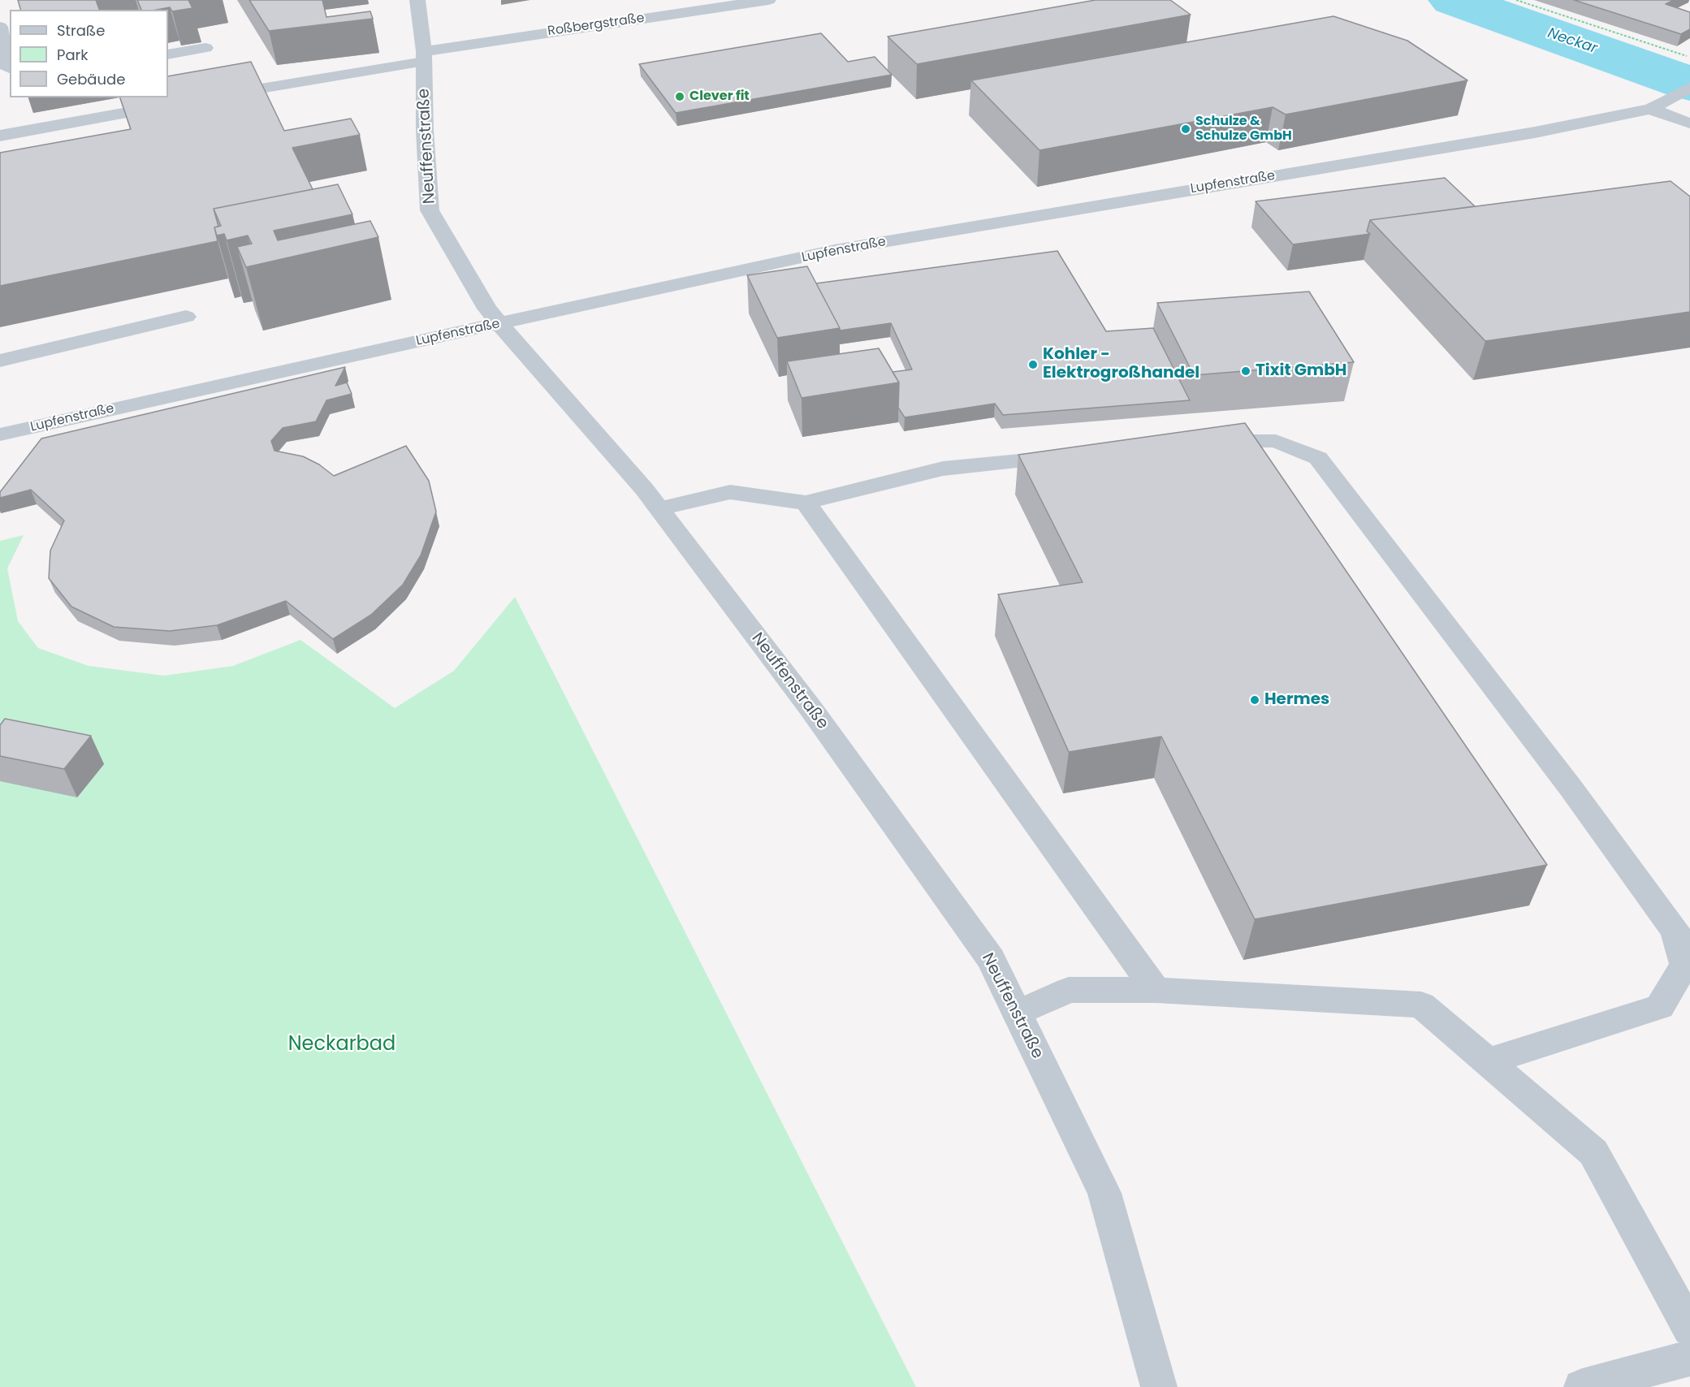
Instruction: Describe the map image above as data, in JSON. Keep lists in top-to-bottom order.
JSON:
{
  "streets": {
    "street": ["Roßbergstraße", "Neuffenstraße", "Lupfenstraße"]
  },
  "crossings": [
    ["Roßbergstraße", "Neuffenstraße"],
    ["Neuffenstraße", "Lupfenstraße"]
  ],
  "water": ["Neckar"],
  "parks": ["Neckarbad"],
  "places": [
    "Clever fit",
    "Schulze & Schulze GmbH",
    "Kohler - Elektrogroßhandel",
    "Tixit GmbH",
    "Hermes"
  ],
  "legend": ["Straße", "Park", "Gebäude"]
}
